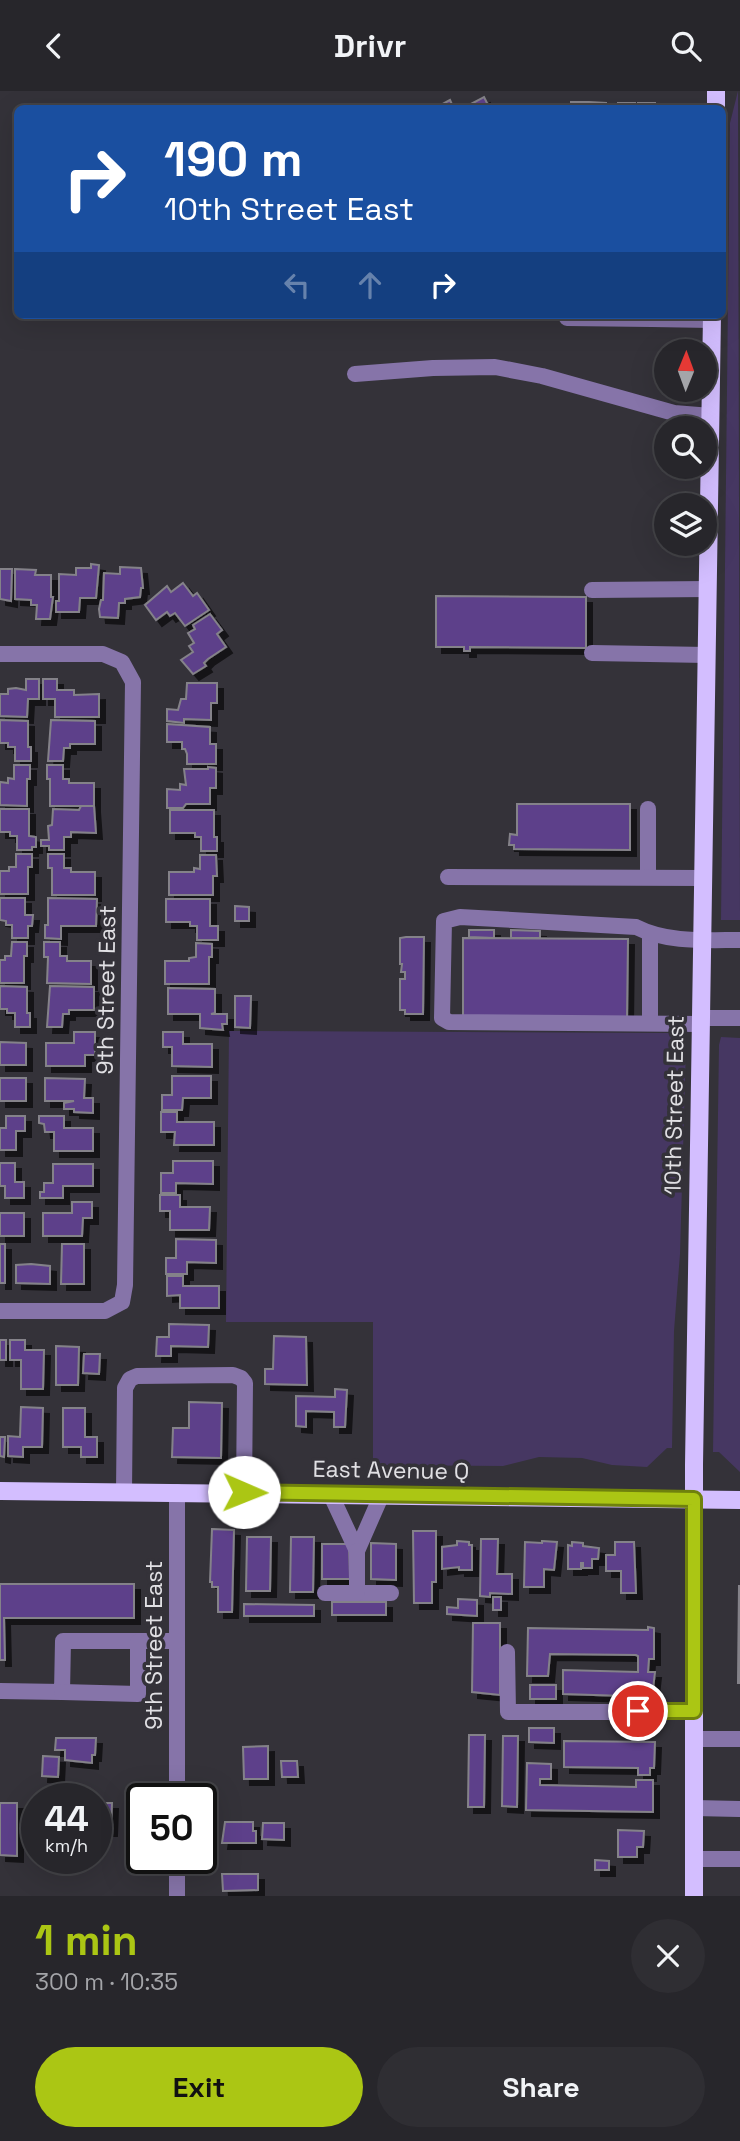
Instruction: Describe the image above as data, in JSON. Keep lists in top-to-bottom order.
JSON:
{
  "streets": {
    "main road": ["10th Street East", "East Avenue Q"],
    "street": ["9th Street East"]
  },
  "crossings": [
    ["9th Street East", "East Avenue Q"],
    ["10th Street East", "East Avenue Q"]
  ],
  "north": "top",
  "page": {
    "header": "Drivr",
    "turn": ["190 m", "10th Street East"],
    "speed": "44 km/h",
    "limit": "50",
    "heading": ["1 min", "300 m · 10:35"],
    "buttons": ["Exit", "Share"]
  }
}
